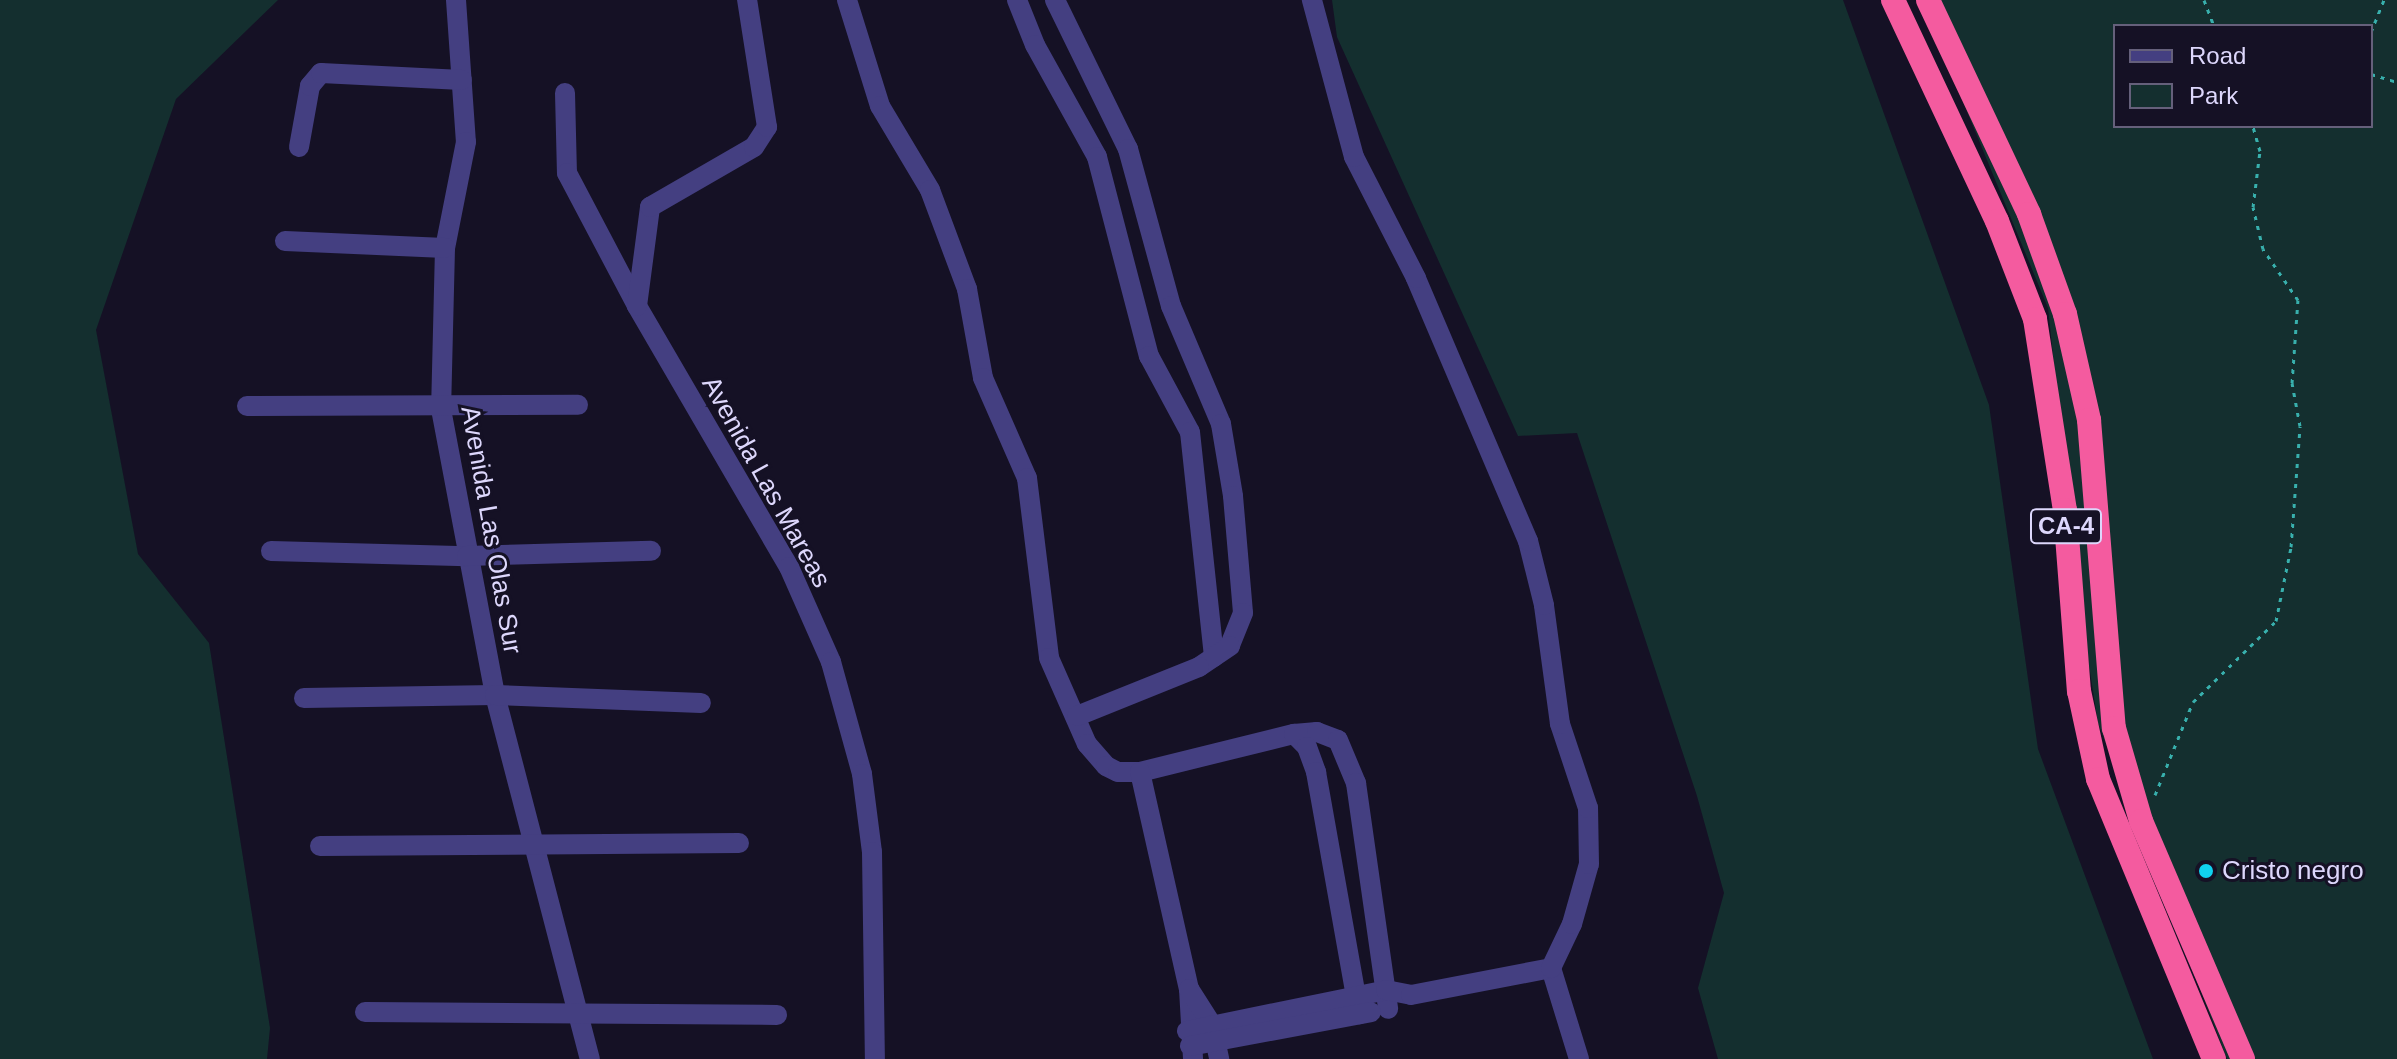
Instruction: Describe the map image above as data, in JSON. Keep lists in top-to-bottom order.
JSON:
{
  "streets": {
    "highway": ["CA-4"],
    "street": ["Avenida Las Mareas", "Avenida Las Olas Sur"]
  },
  "places": ["Cristo negro"],
  "legend": ["Road", "Park"]
}
